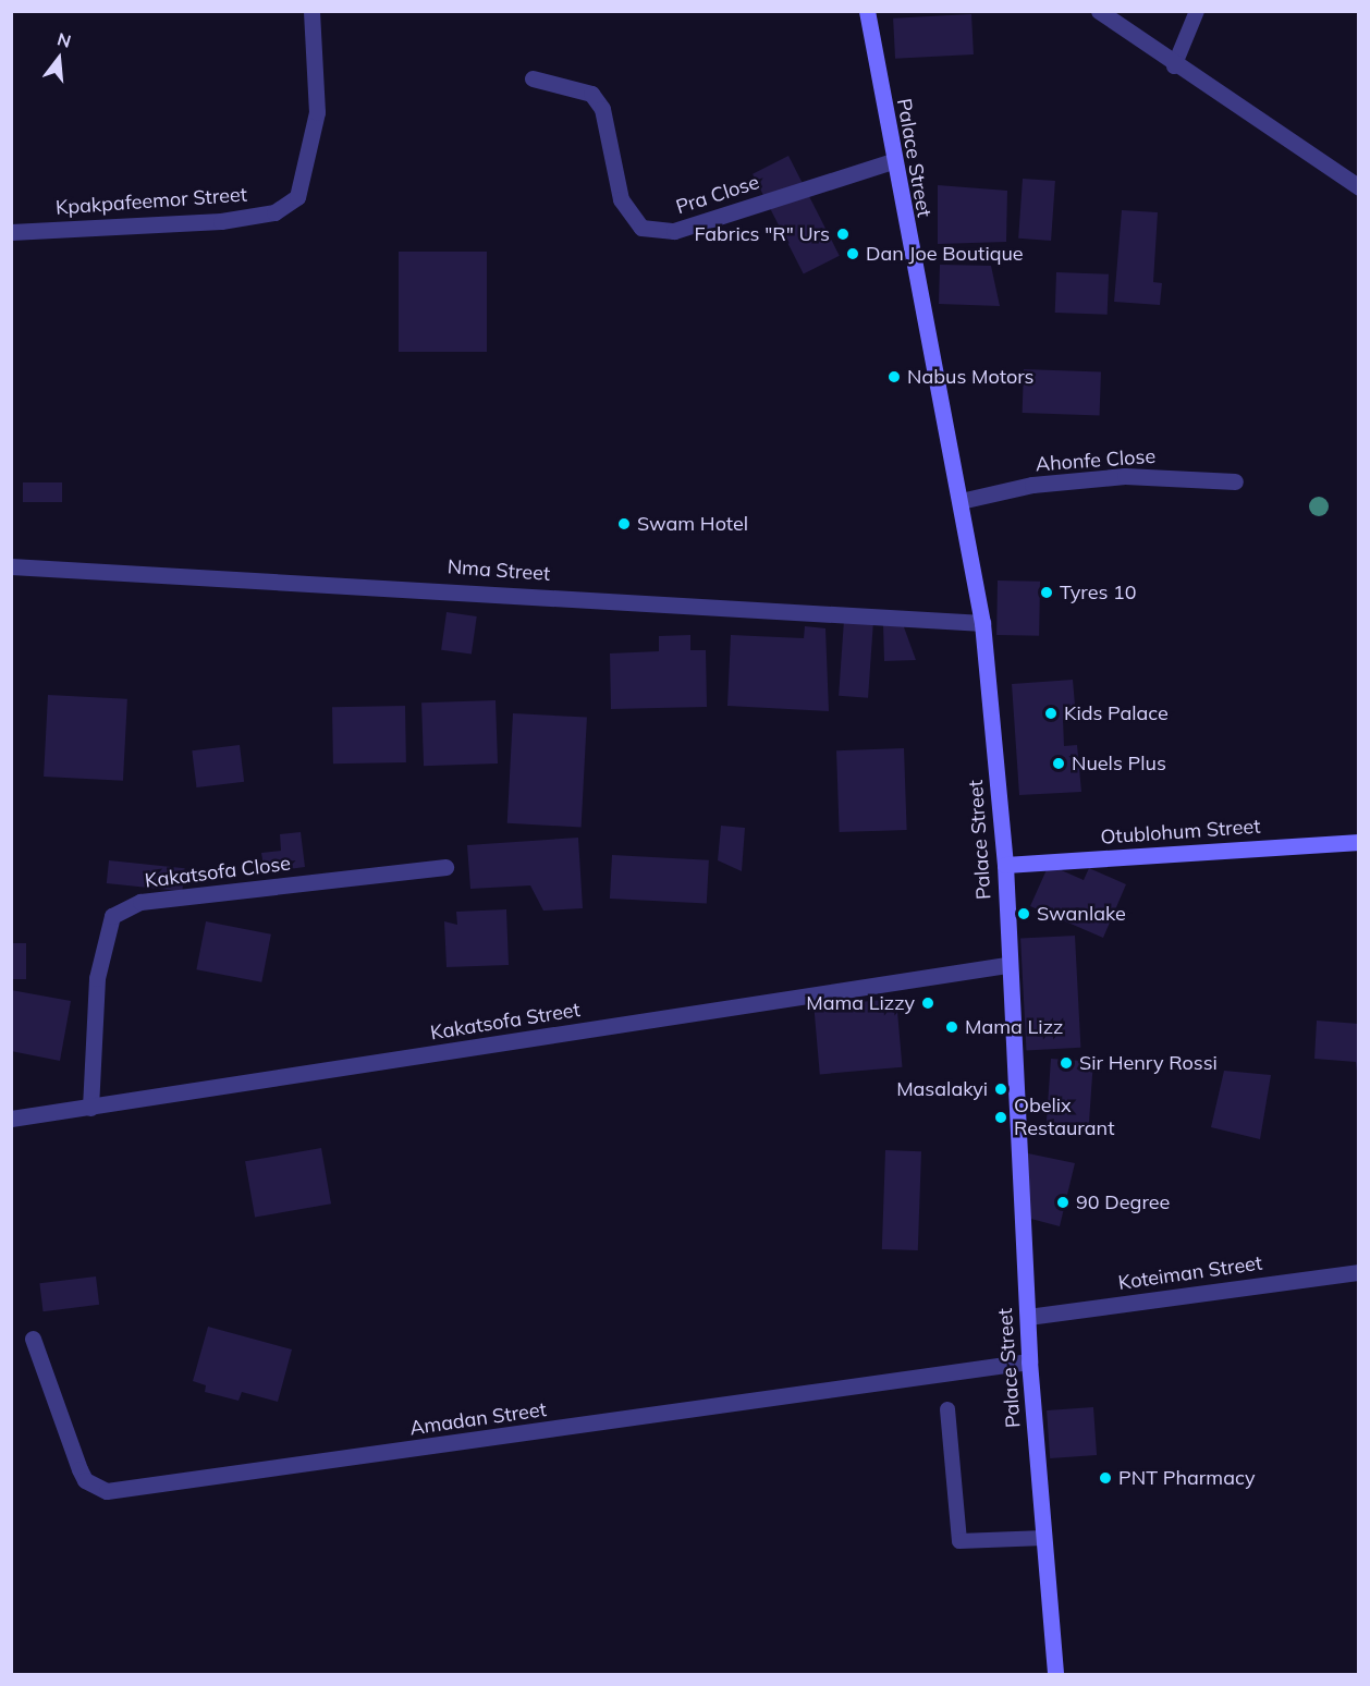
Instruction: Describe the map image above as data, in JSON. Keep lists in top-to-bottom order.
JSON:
{
  "streets": {
    "street": [
      "Palace Street",
      "Pra Close",
      "Kpakpafeemor Street",
      "Ahonfe Close",
      "Nma Street",
      "Otublohum Street",
      "Kakatsofa Close",
      "Kakatsofa Street",
      "Koteiman Street",
      "Amadan Street"
    ]
  },
  "crossings": [
    ["Palace Street", "Pra Close"],
    ["Palace Street", "Ahonfe Close"],
    ["Palace Street", "Nma Street"],
    ["Palace Street", "Otublohum Street"],
    ["Palace Street", "Kakatsofa Street"],
    ["Palace Street", "Koteiman Street"],
    ["Palace Street", "Amadan Street"],
    ["Kakatsofa Close", "Kakatsofa Street"]
  ],
  "places": [
    "Fabrics \"R\" Urs",
    "Dan Joe Boutique",
    "Nabus Motors",
    "Swam Hotel",
    "Tyres 10",
    "Kids Palace",
    "Nuels Plus",
    "Swanlake",
    "Mama Lizzy",
    "Mama Lizz",
    "Sir Henry Rossi",
    "Masalakyi",
    "Obelix Restaurant",
    "90 Degree",
    "PNT Pharmacy"
  ],
  "north": "top"
}
